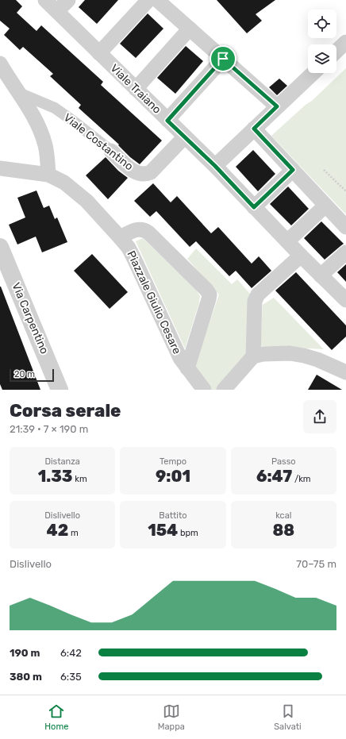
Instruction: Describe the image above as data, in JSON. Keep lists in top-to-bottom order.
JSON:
{
  "streets": {
    "street": [
      "Viale Traiano",
      "Viale Costantino",
      "Piazzale Giulio Cesare",
      "Via Carpentino"
    ]
  },
  "crossings": [
    ["Viale Traiano", "Viale Costantino"]
  ],
  "scale_bar": "20 m",
  "page": {
    "scale": "20 m",
    "heading": ["Corsa serale", "21:39 · 7 × 190 m"],
    "stats": [
      ["Distanza", "1.33 km"],
      ["Tempo", "9:01"],
      ["Passo", "6:47 /km"],
      ["Dislivello", "42 m"],
      ["Battito", "154 bpm"],
      ["kcal", "88"]
    ],
    "chart": ["Dislivello", "70–75 m"],
    "list": [
      {
        "name": "190 m",
        "note": "6:42"
      },
      {
        "name": "380 m",
        "note": "6:35"
      }
    ],
    "tabs": ["Home", "Mappa", "Salvati"]
  }
}
